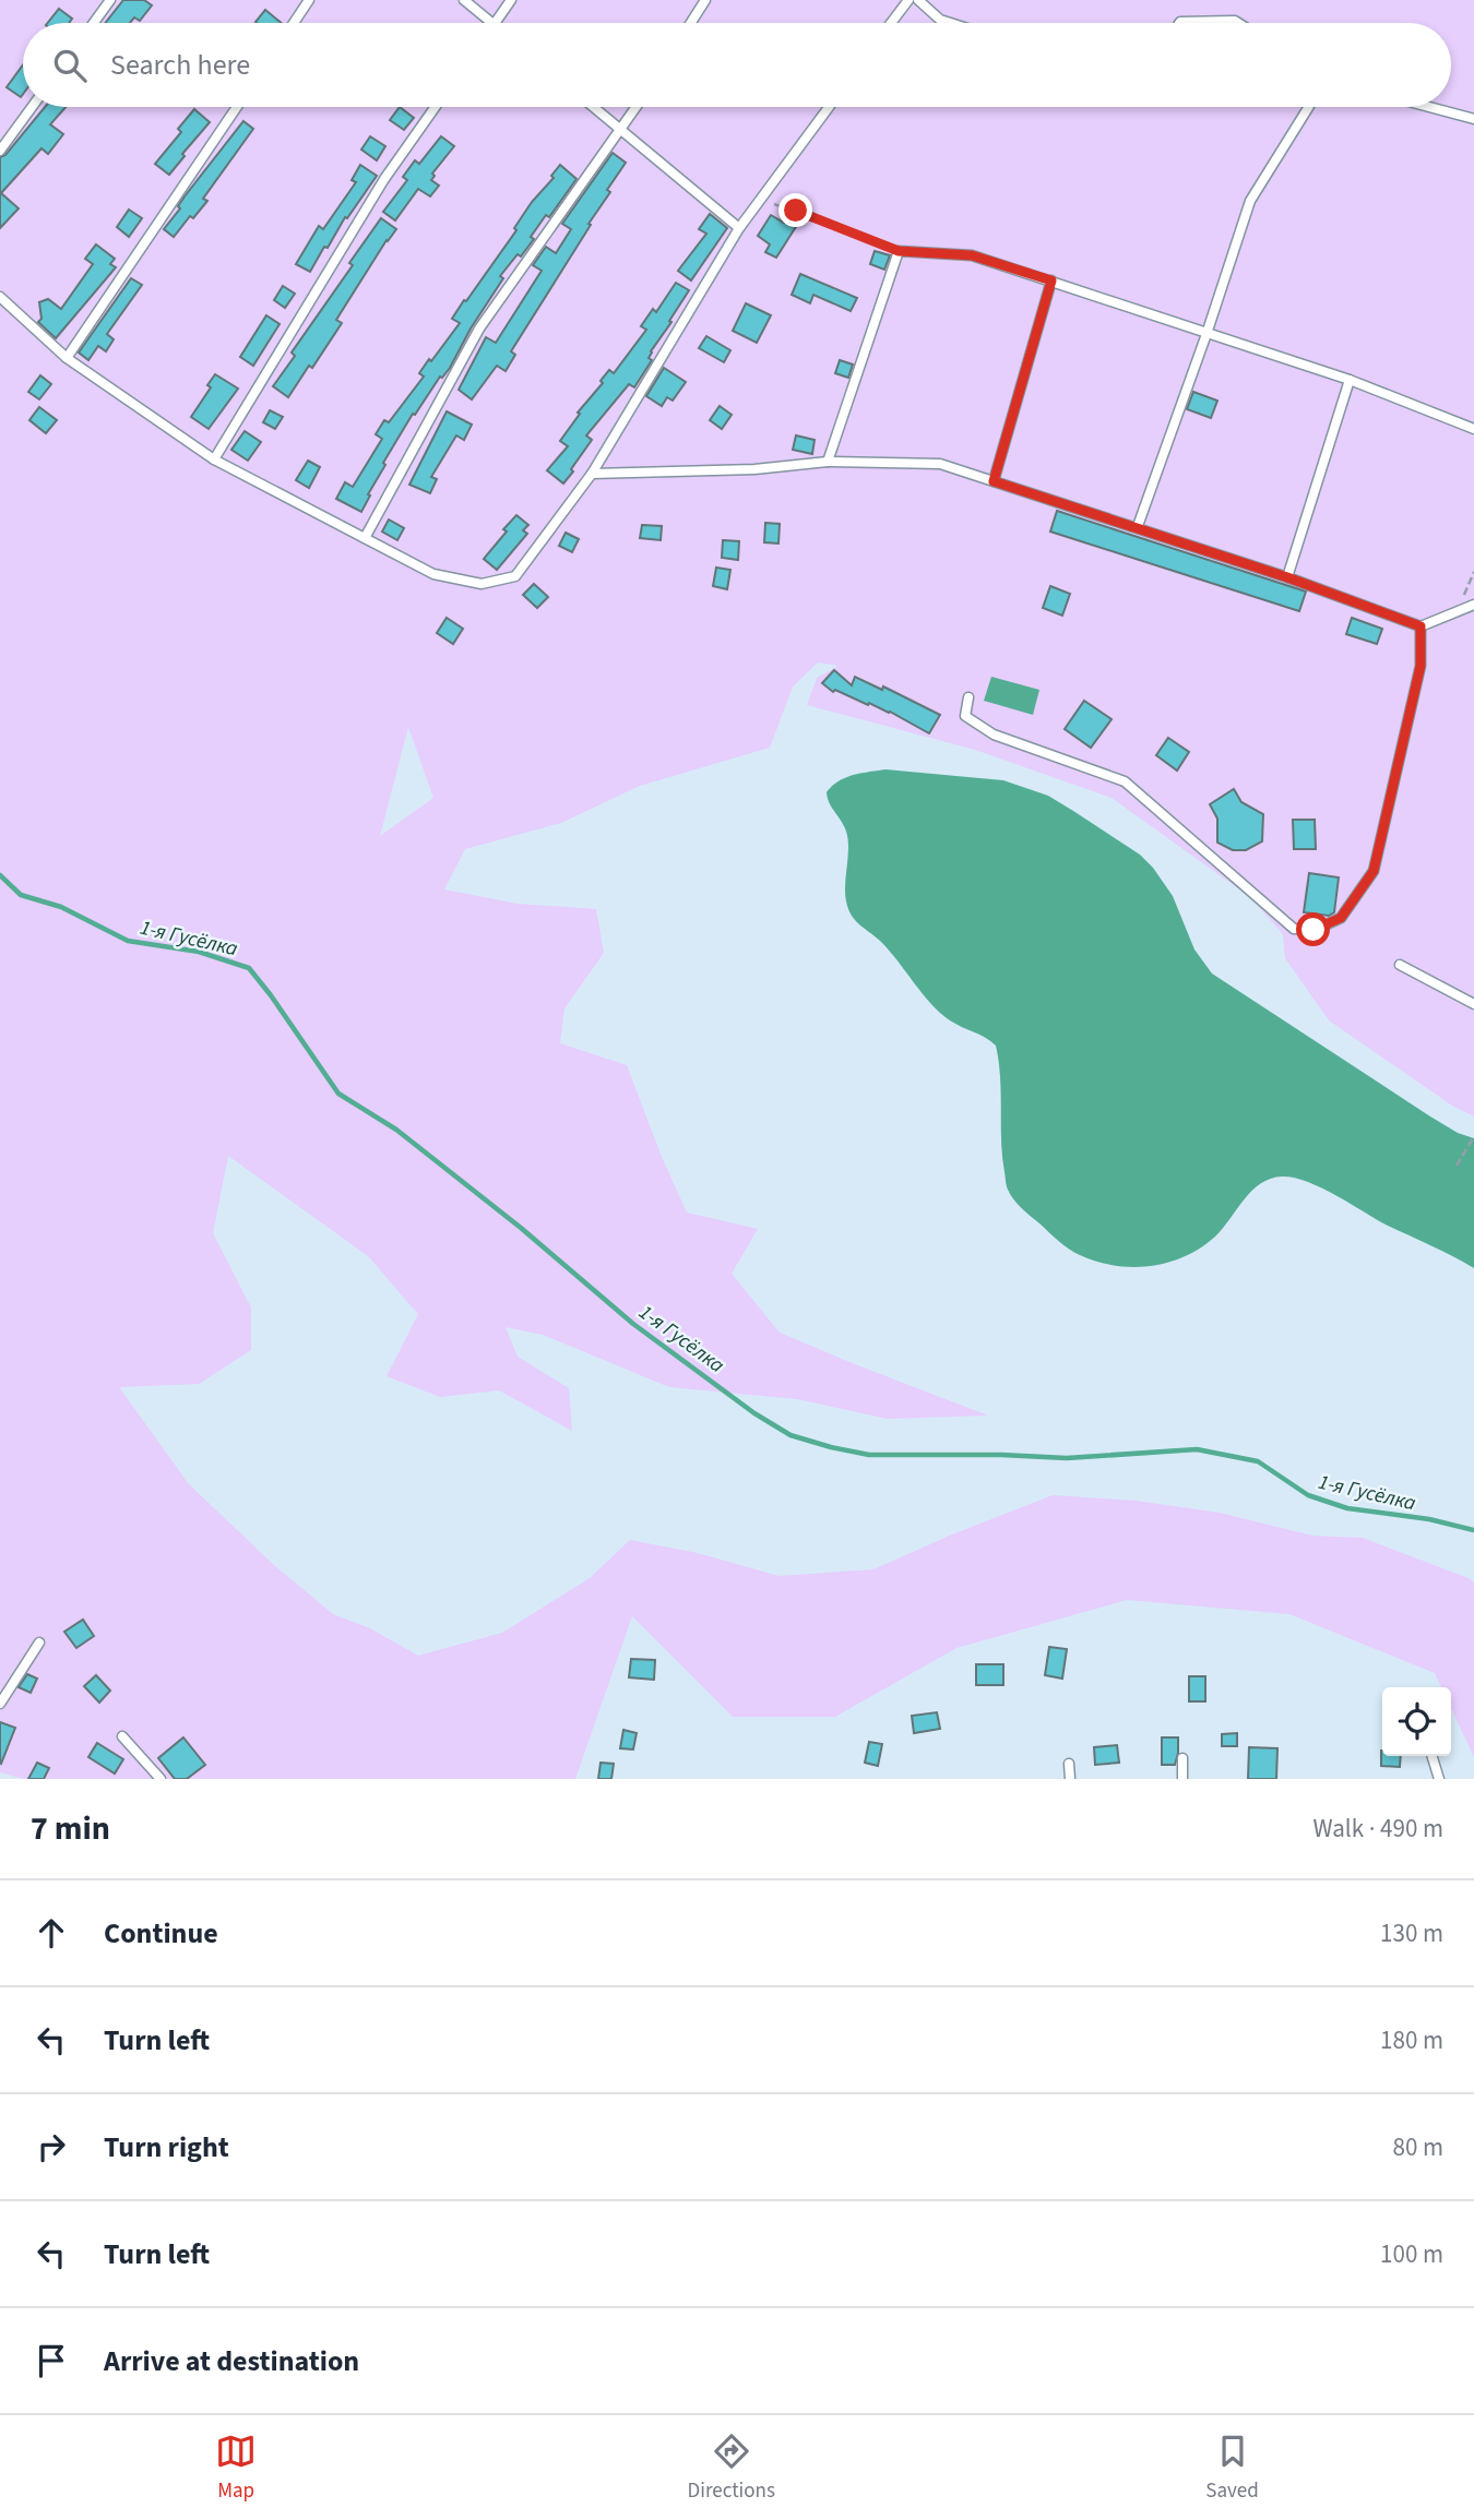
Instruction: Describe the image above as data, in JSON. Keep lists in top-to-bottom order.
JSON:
{
  "water": ["1-я Гусёлка"],
  "page": {
    "search": "Search here",
    "heading": ["7 min", "Walk · 490 m"],
    "list": [
      ["Continue", "130 m"],
      ["Turn left", "180 m"],
      ["Turn right", "80 m"],
      ["Turn left", "100 m"],
      "Arrive at destination"
    ],
    "nav": ["Map", "Directions", "Saved"]
  }
}
